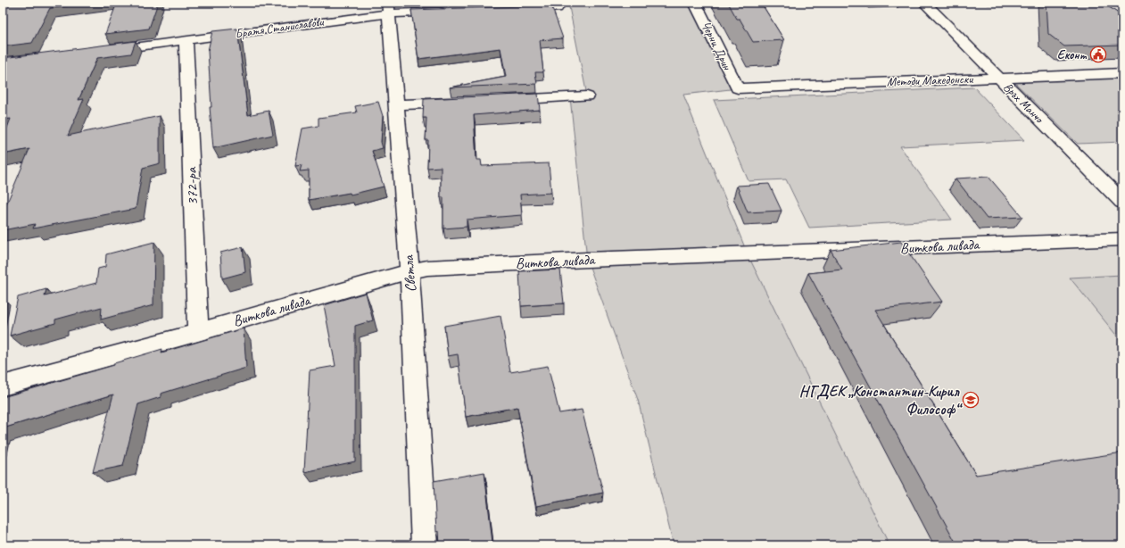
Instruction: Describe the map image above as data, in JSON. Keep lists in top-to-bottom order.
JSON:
{
  "streets": {
    "street": [
      "Братя Станиславови",
      "Черни Дрин",
      "Методи Македонски",
      "Връх Манчо",
      "372-ра",
      "Виткова ливада",
      "Светла"
    ]
  },
  "crossings": [
    ["Братя Станиславови", "372-ра"],
    ["Братя Станиславови", "Светла"],
    ["Черни Дрин", "Методи Македонски"],
    ["Методи Македонски", "Връх Манчо"],
    ["372-ра", "Виткова ливада"],
    ["Виткова ливада", "Светла"]
  ],
  "places": {
    "public building": ["Еконт"],
    "school or university": ["НГДЕК „Константин-Кирил Философ“"]
  }
}
